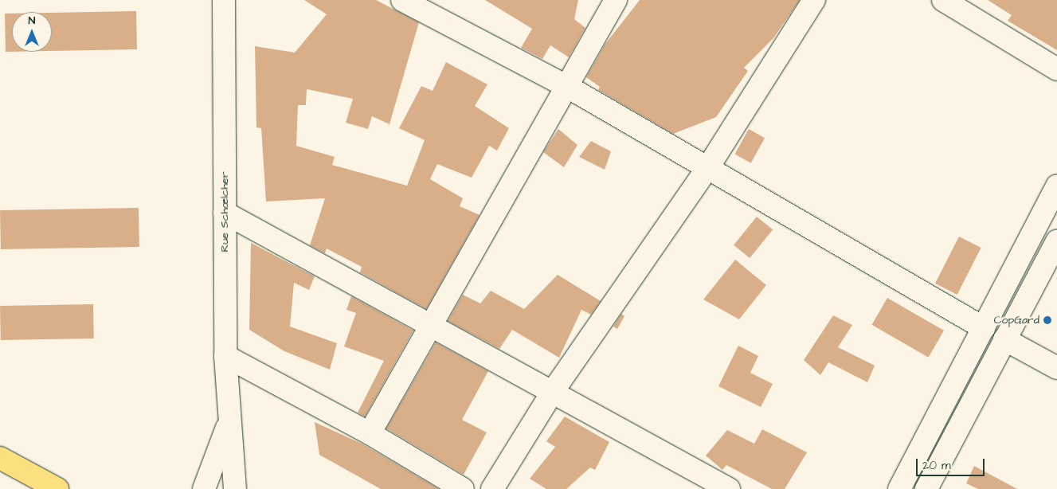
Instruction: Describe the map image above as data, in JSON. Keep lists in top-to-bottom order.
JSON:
{
  "streets": {
    "street": ["Rue Schœlcher"]
  },
  "places": ["CopGard"],
  "scale_bar": "20 m",
  "north": "top"
}
